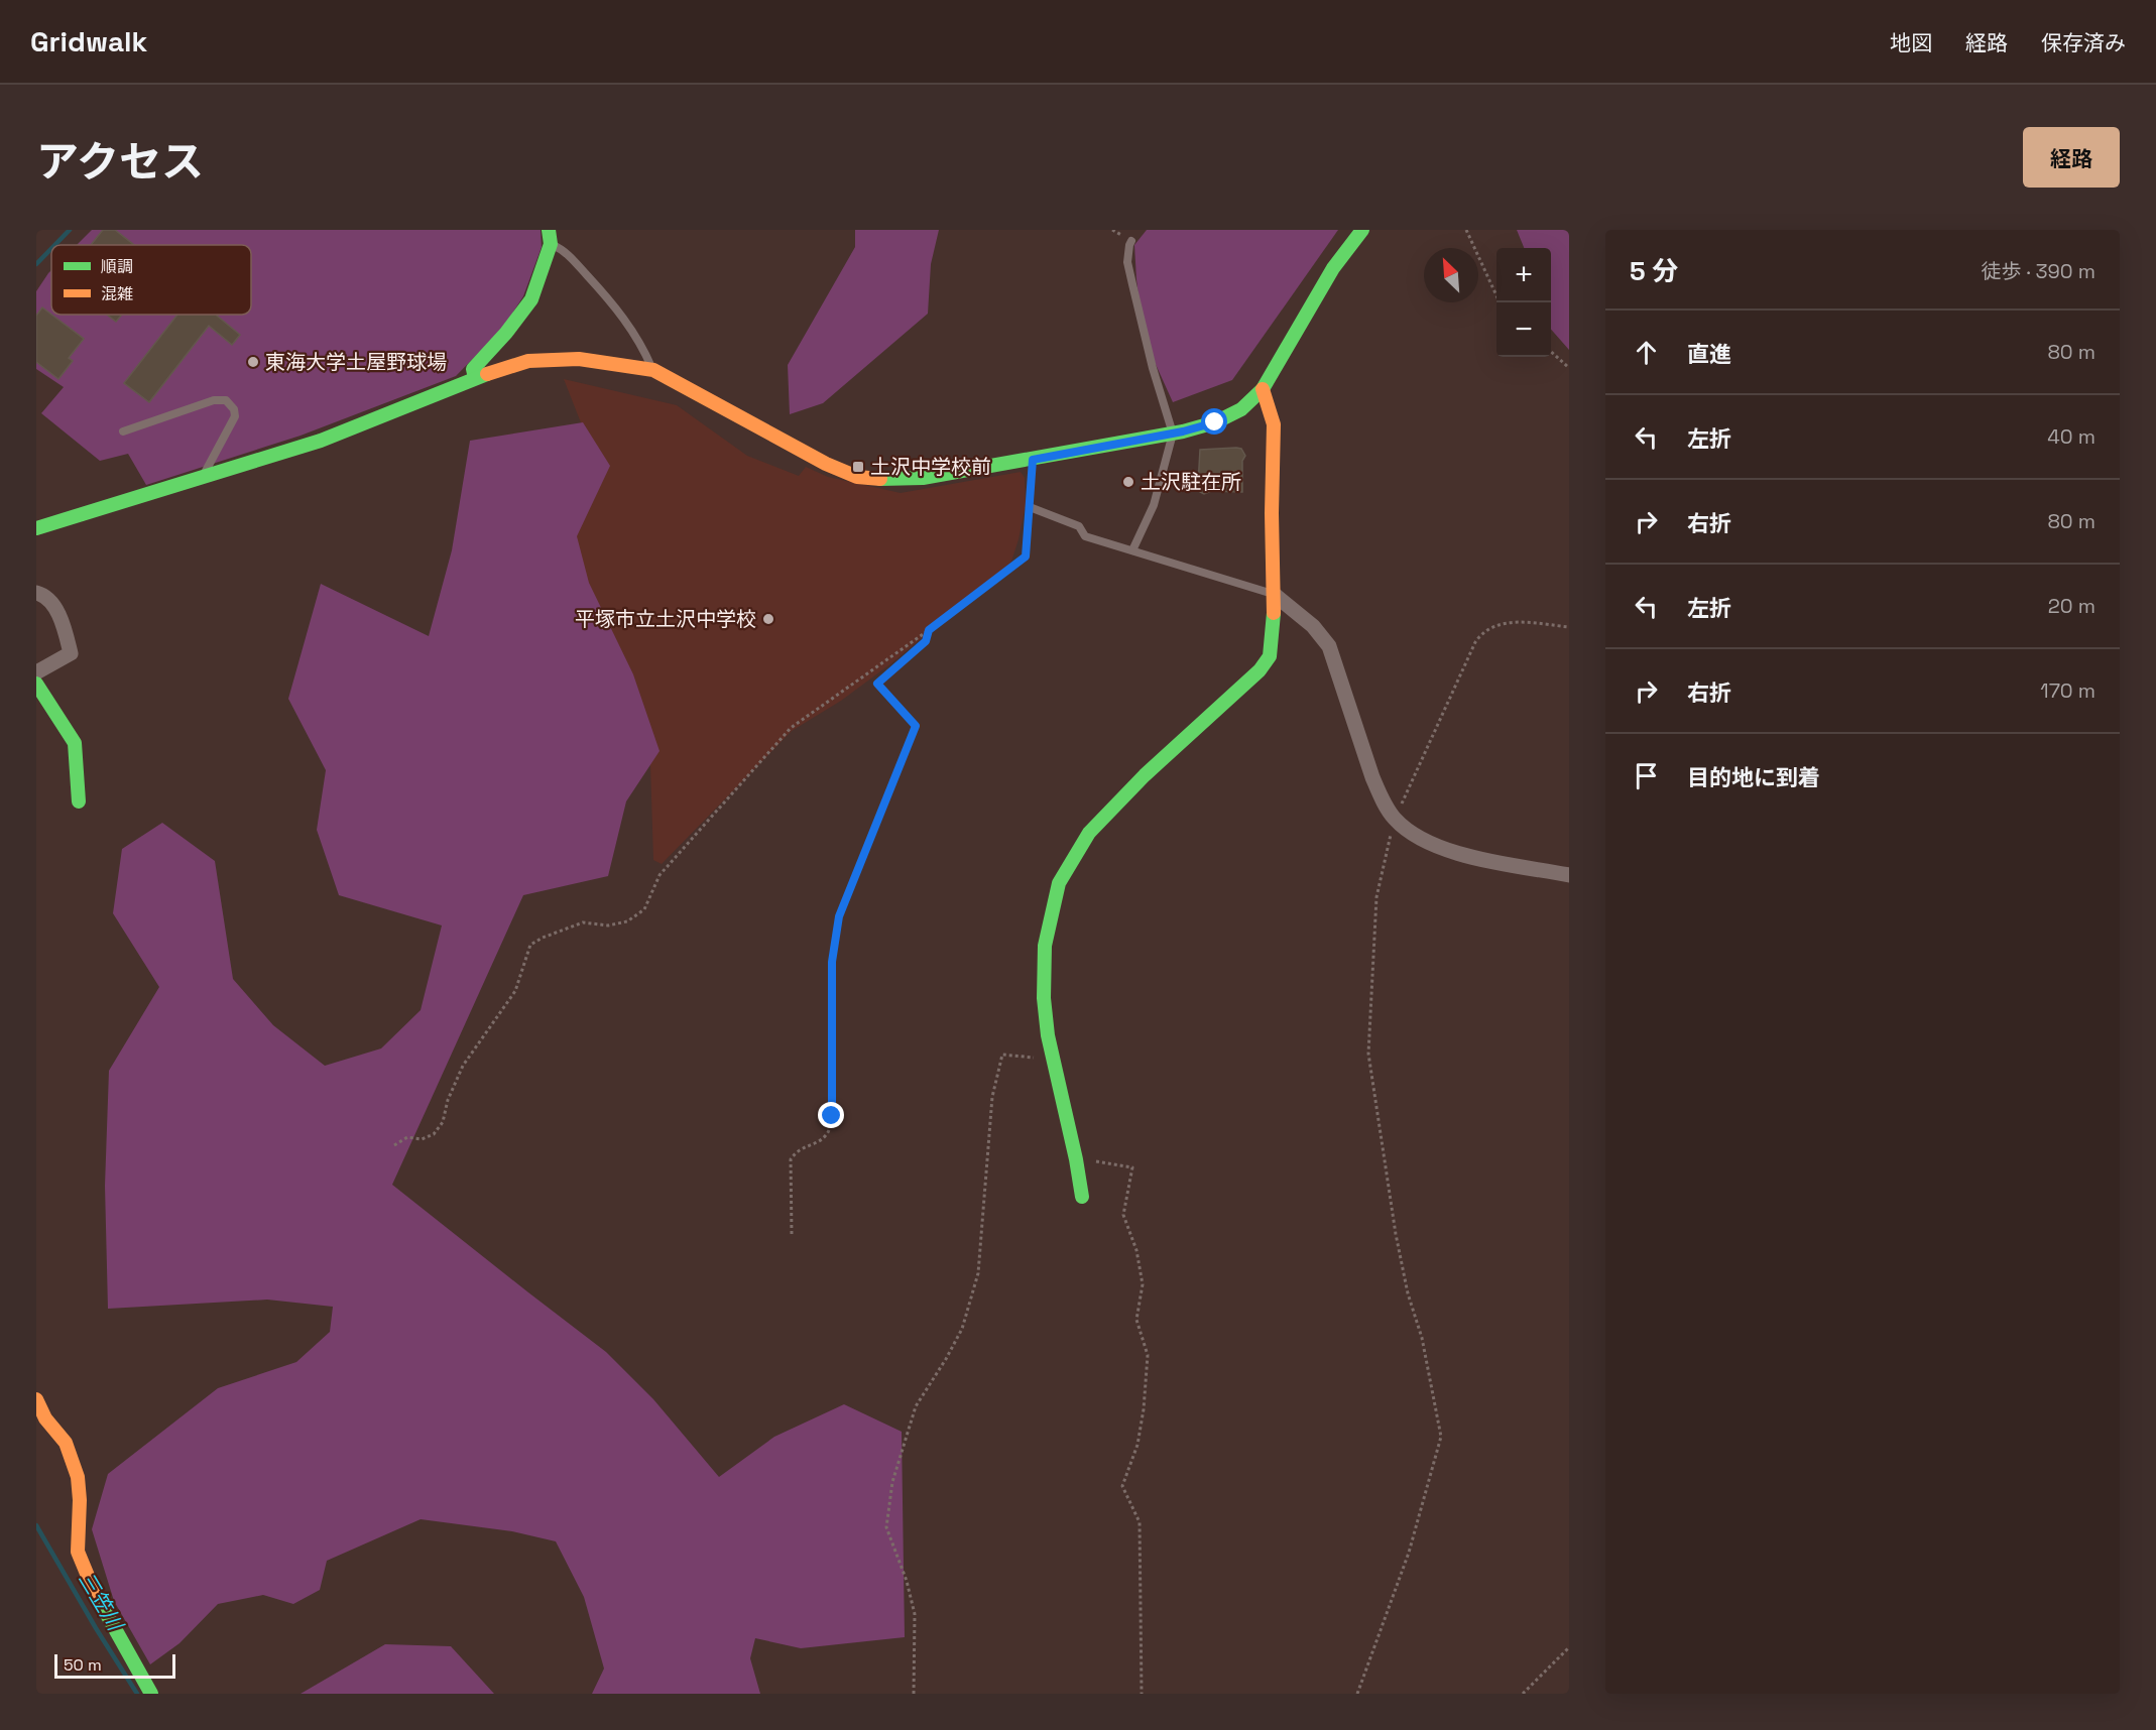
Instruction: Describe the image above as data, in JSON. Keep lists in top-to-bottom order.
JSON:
{
  "water": ["三笠川"],
  "places": {
    "other": ["東海大学土屋野球場", "土沢駐在所", "平塚市立土沢中学校"],
    "transit": ["土沢中学校前"]
  },
  "legend": ["順調", "混雑"],
  "scale_bar": "50 m",
  "north": "top left",
  "page": {
    "header": "Gridwalk",
    "nav": ["地図", "経路", "保存済み"],
    "title": "アクセス",
    "buttons": "経路",
    "heading": ["5 分", "徒歩 · 390 m"],
    "map_buttons": ["+", "−"],
    "list": [
      ["直進", "80 m"],
      ["左折", "40 m"],
      ["右折", "80 m"],
      ["左折", "20 m"],
      ["右折", "170 m"],
      "目的地に到着"
    ],
    "scale": "50 m"
  }
}
